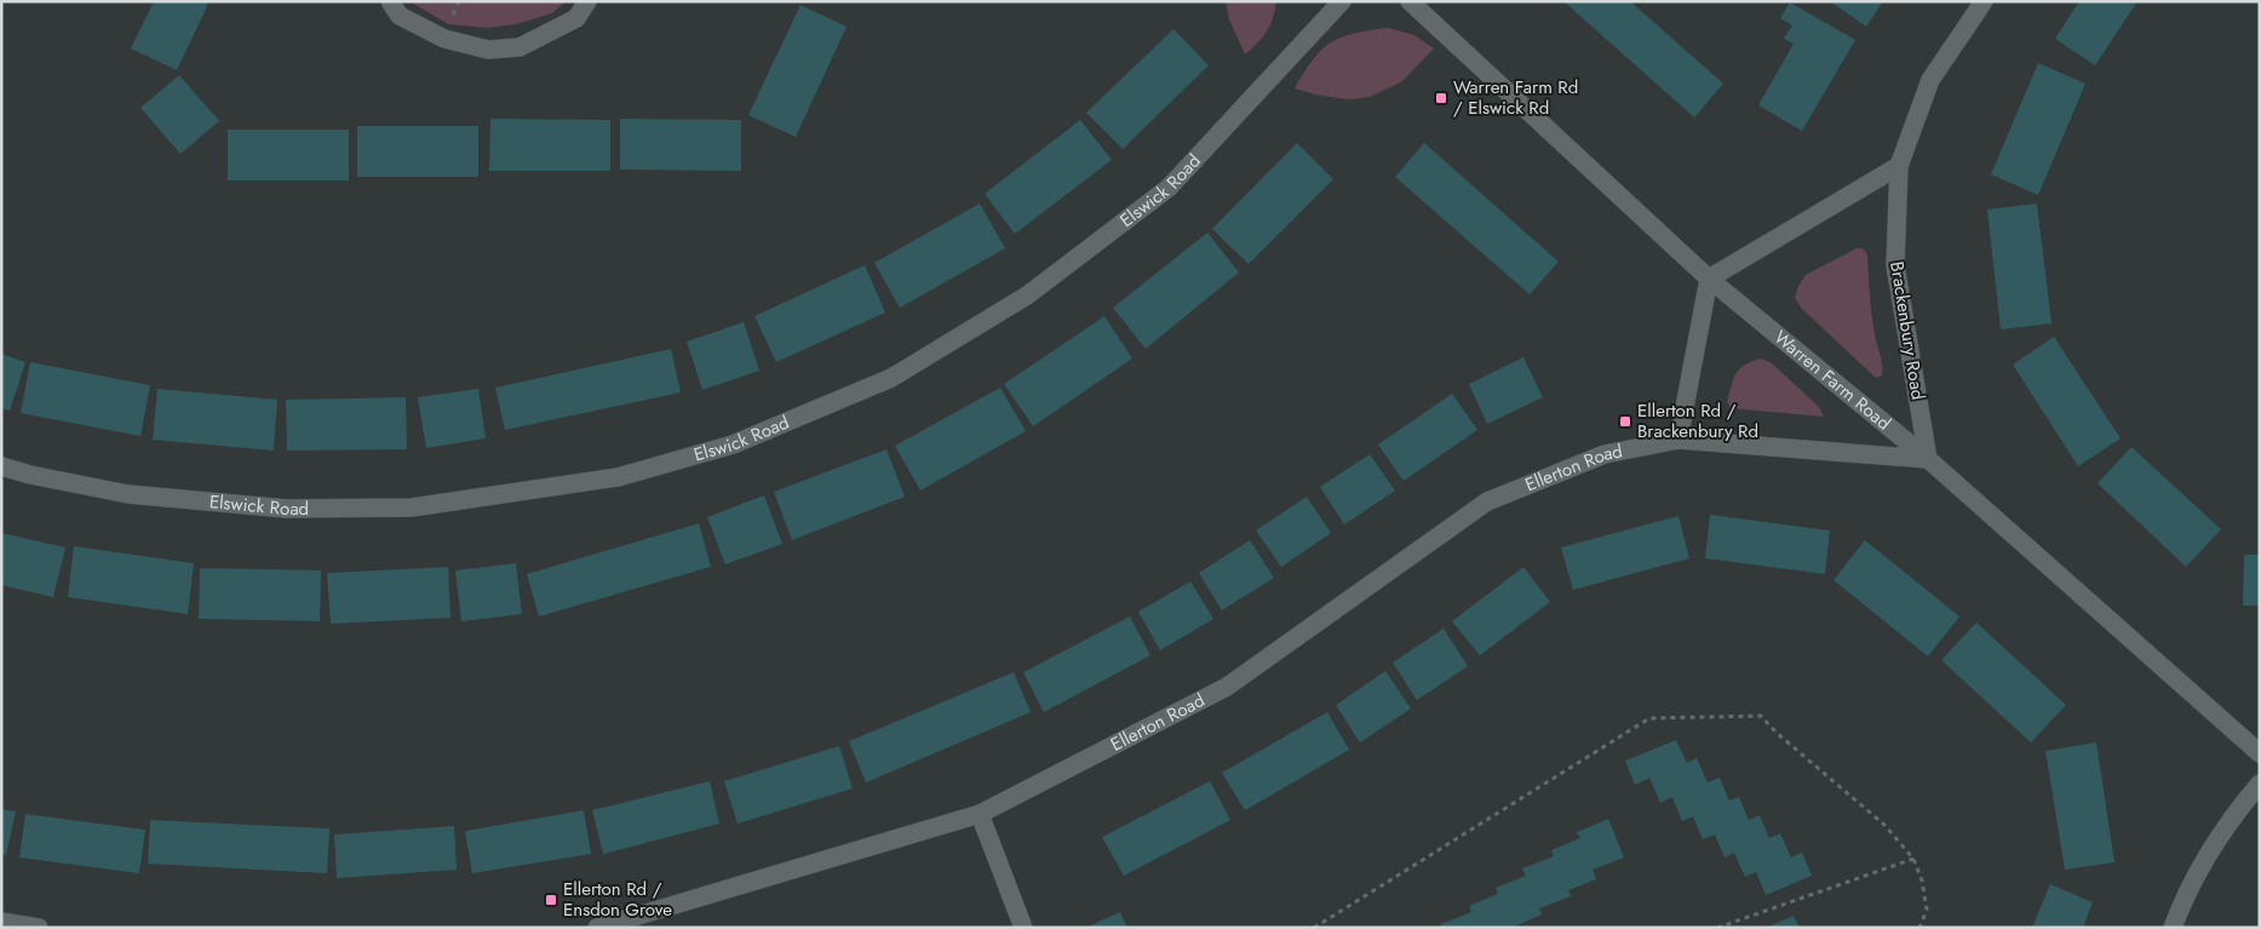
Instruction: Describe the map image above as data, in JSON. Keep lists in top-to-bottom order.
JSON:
{
  "streets": {
    "street": [
      "Elswick Road",
      "Brackenbury Road",
      "Warren Farm Road",
      "Ellerton Road"
    ]
  },
  "crossings": [
    ["Brackenbury Road", "Warren Farm Road"],
    ["Brackenbury Road", "Ellerton Road"],
    ["Warren Farm Road", "Ellerton Road"]
  ],
  "places": {
    "transit": ["Warren Farm Rd / Elswick Rd", "Ellerton Rd / Brackenbury Rd", "Ellerton Rd / Ensdon Grove"]
  }
}
